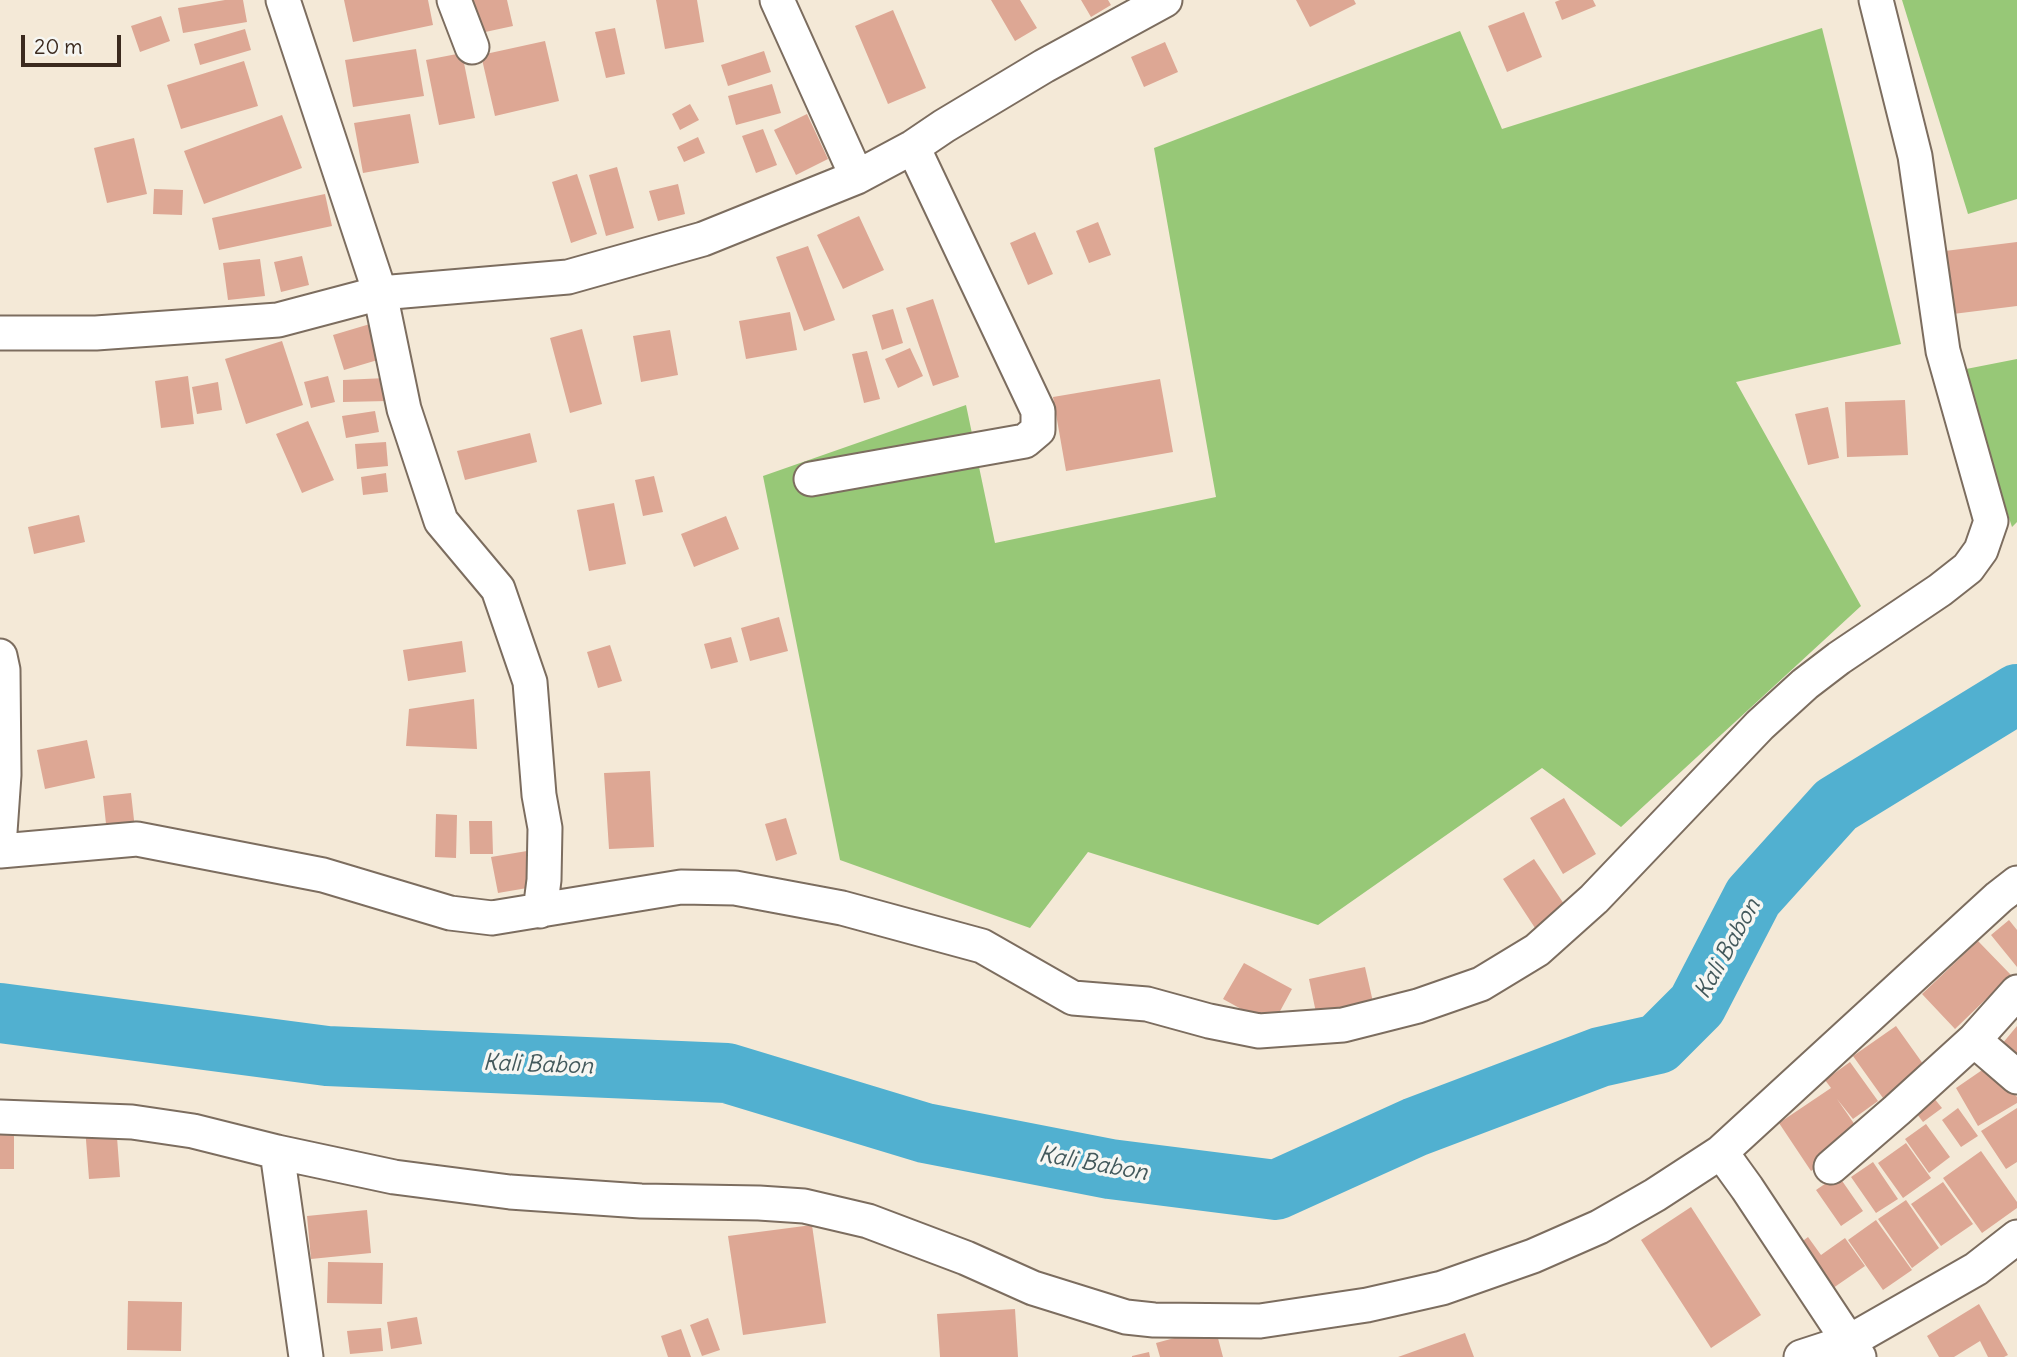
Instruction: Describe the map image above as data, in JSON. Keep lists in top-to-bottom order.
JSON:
{
  "water": ["Kali Babon"],
  "scale_bar": "20 m"
}
